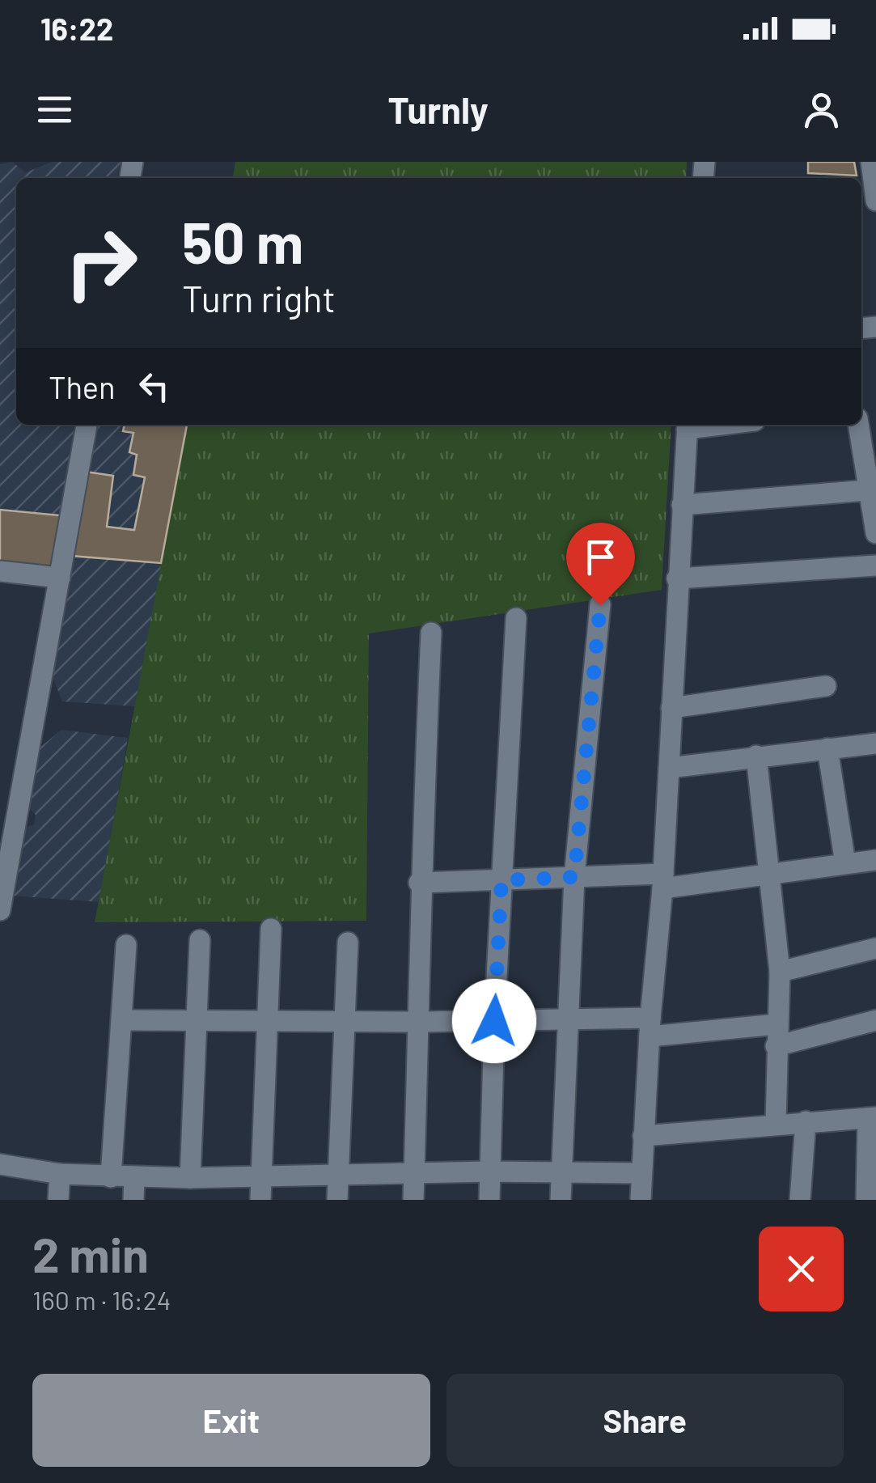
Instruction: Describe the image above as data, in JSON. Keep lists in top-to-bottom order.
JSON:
{
  "page": {
    "status": "16:22",
    "header": "Turnly",
    "turn": ["50 m", "Turn right"],
    "then": "Then",
    "heading": ["2 min", "160 m · 16:24"],
    "buttons": ["Exit", "Share"]
  }
}
